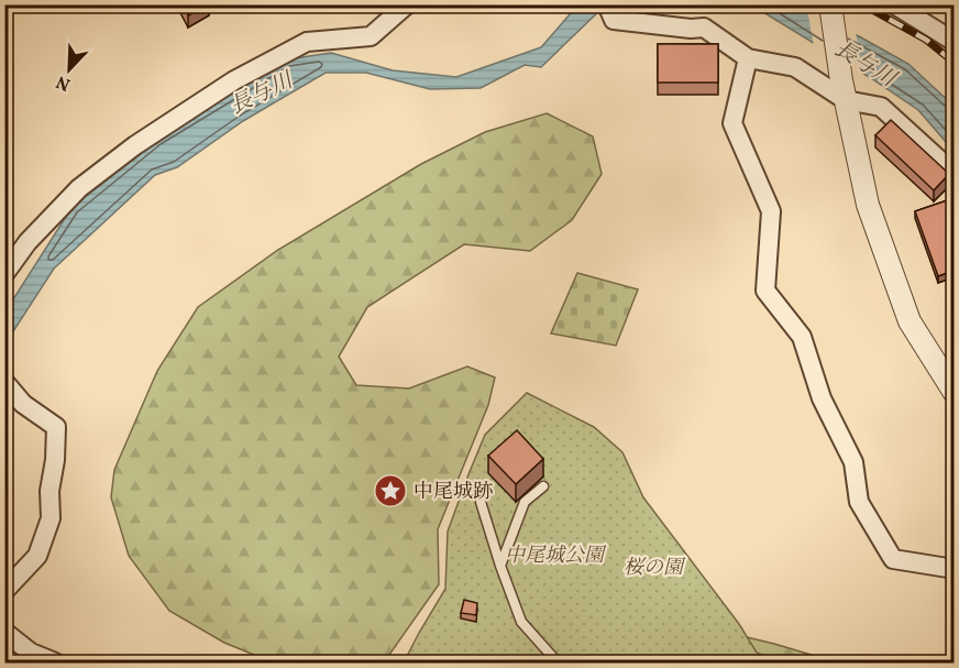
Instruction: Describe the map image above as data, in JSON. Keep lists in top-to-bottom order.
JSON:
{
  "water": ["長与川"],
  "parks": ["中尾城公園", "桜の園"],
  "places": {
    "place": ["中尾城跡"]
  },
  "north": "bottom left"
}
